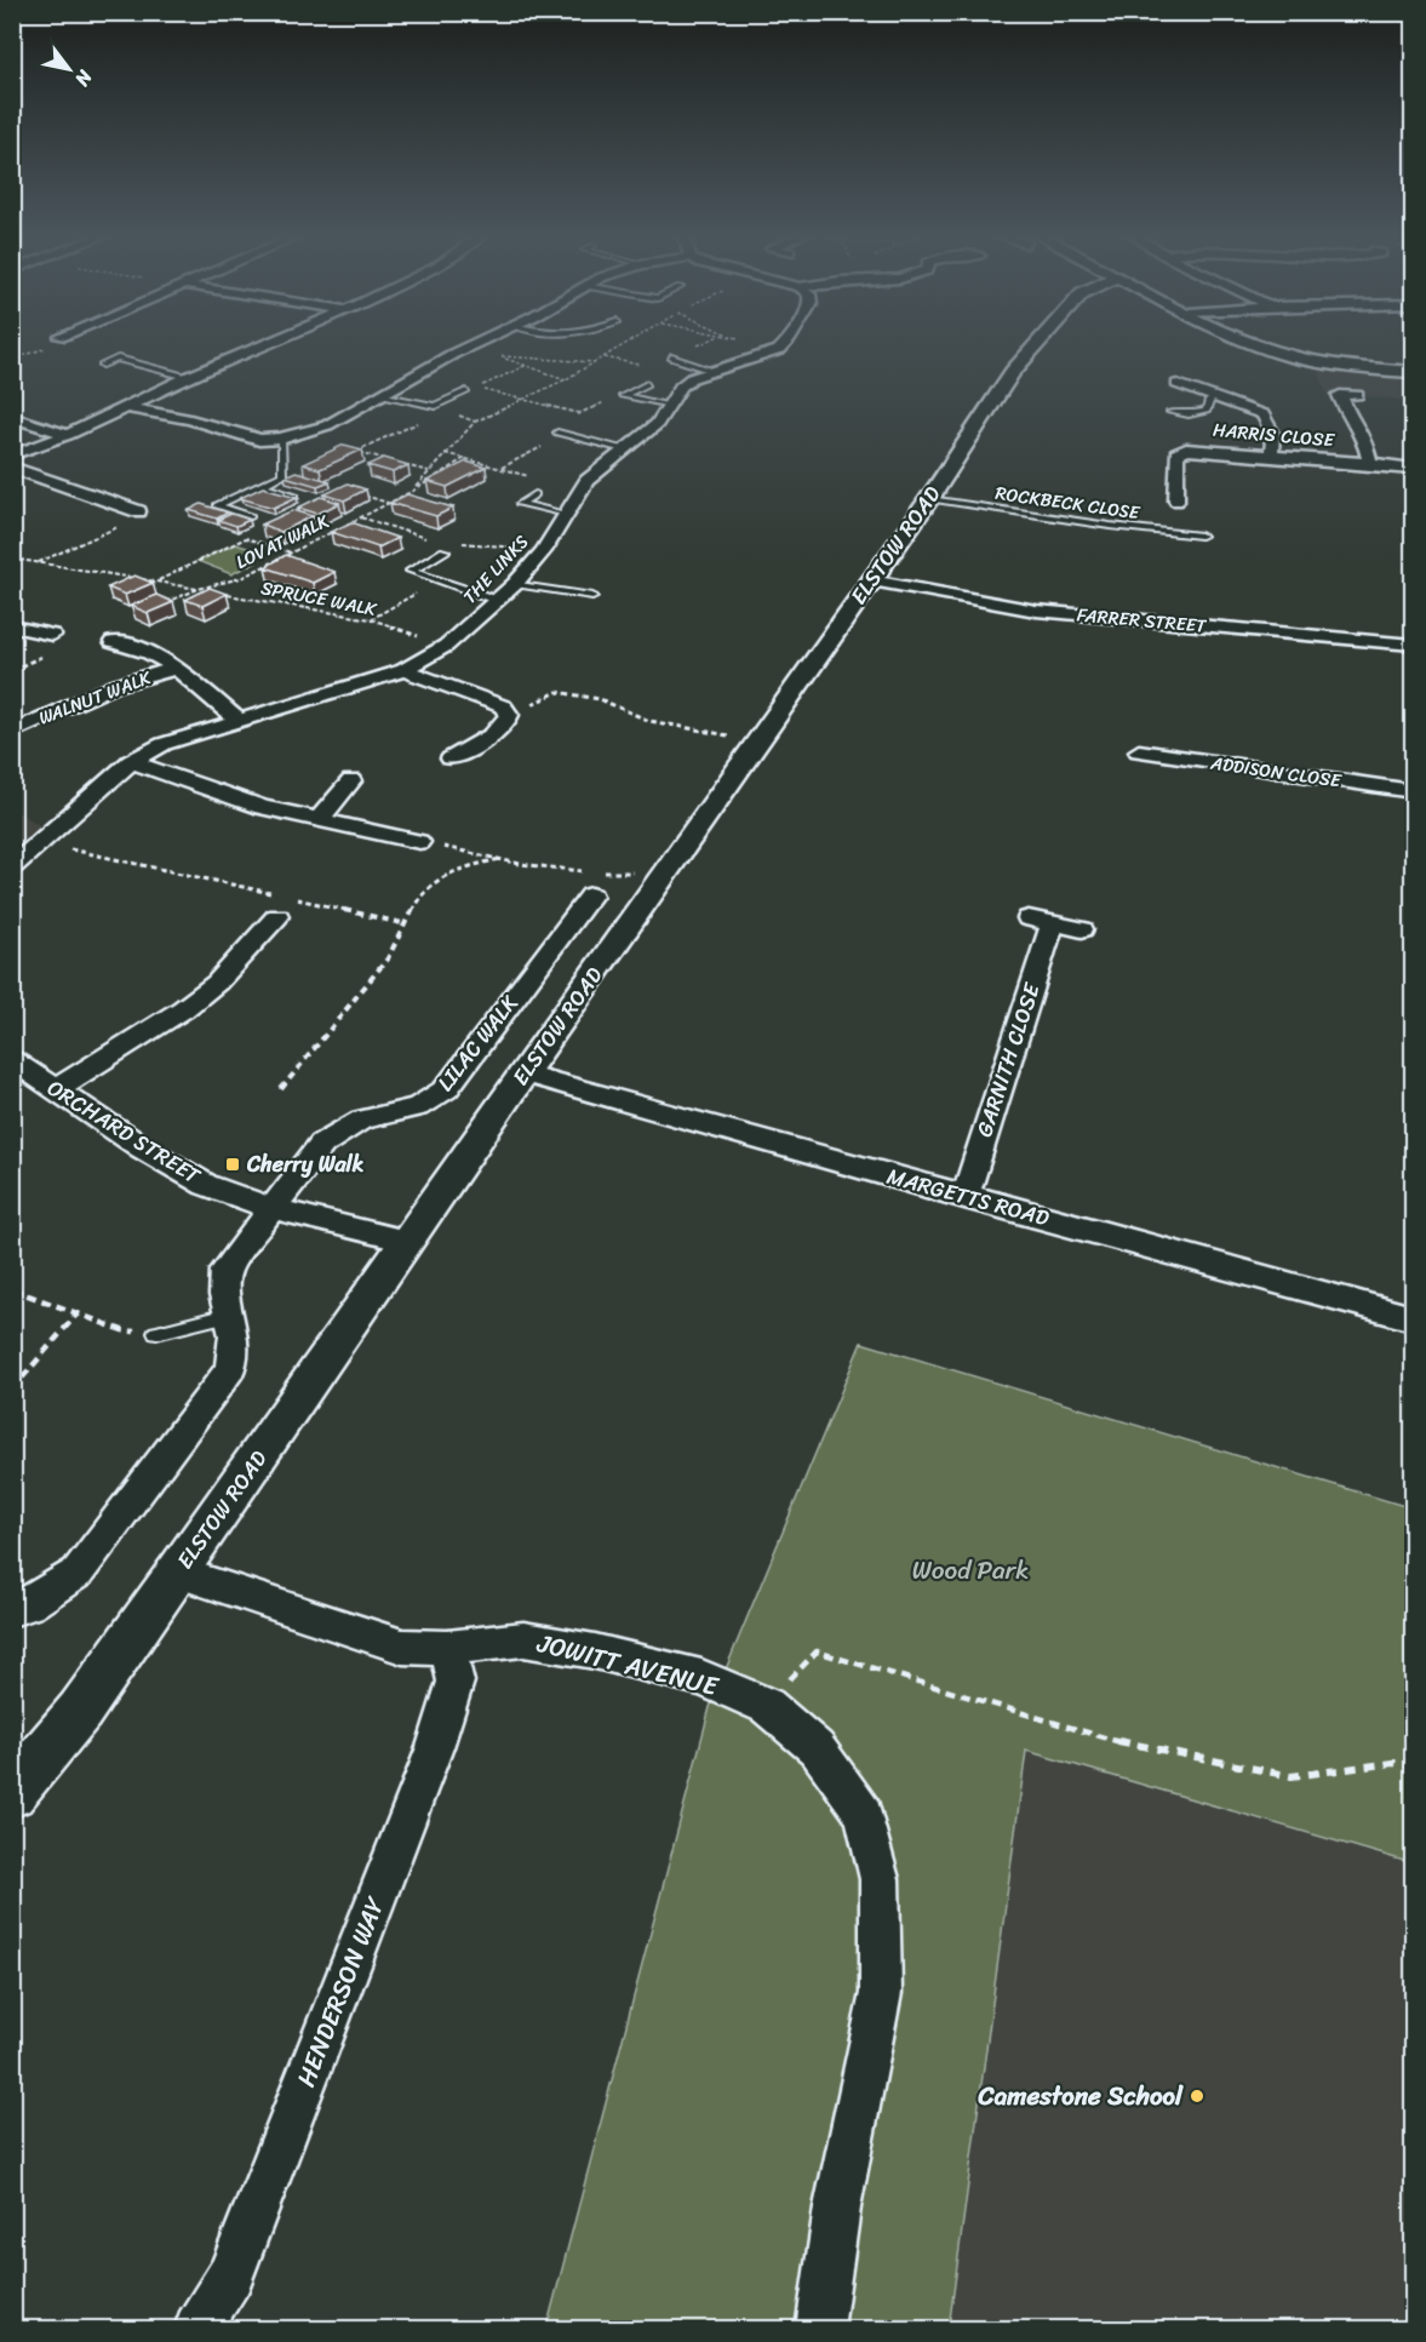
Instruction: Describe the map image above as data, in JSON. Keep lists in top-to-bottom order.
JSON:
{
  "streets": {
    "street": [
      "HARRIS CLOSE",
      "ELSTOW ROAD",
      "THE LINKS",
      "FARRER STREET",
      "WALNUT WALK",
      "ADDISON CLOSE",
      "LILAC WALK",
      "GARNITH CLOSE",
      "ORCHARD STREET",
      "MARGETTS ROAD",
      "JOWITT AVENUE",
      "HENDERSON WAY"
    ],
    "lane": ["ROCKBECK CLOSE"],
    "path": ["LOVAT WALK", "SPRUCE WALK"]
  },
  "crossings": [
    ["ROCKBECK CLOSE", "ELSTOW ROAD"],
    ["LOVAT WALK", "SPRUCE WALK"],
    ["ELSTOW ROAD", "FARRER STREET"],
    ["ELSTOW ROAD", "ORCHARD STREET"],
    ["ELSTOW ROAD", "MARGETTS ROAD"],
    ["ELSTOW ROAD", "JOWITT AVENUE"],
    ["THE LINKS", "SPRUCE WALK"],
    ["LILAC WALK", "ORCHARD STREET"],
    ["GARNITH CLOSE", "MARGETTS ROAD"],
    ["JOWITT AVENUE", "HENDERSON WAY"]
  ],
  "parks": ["Wood Park"],
  "places": {
    "transit": ["Cherry Walk"],
    "other": ["Camestone School"]
  },
  "north": "bottom right"
}
